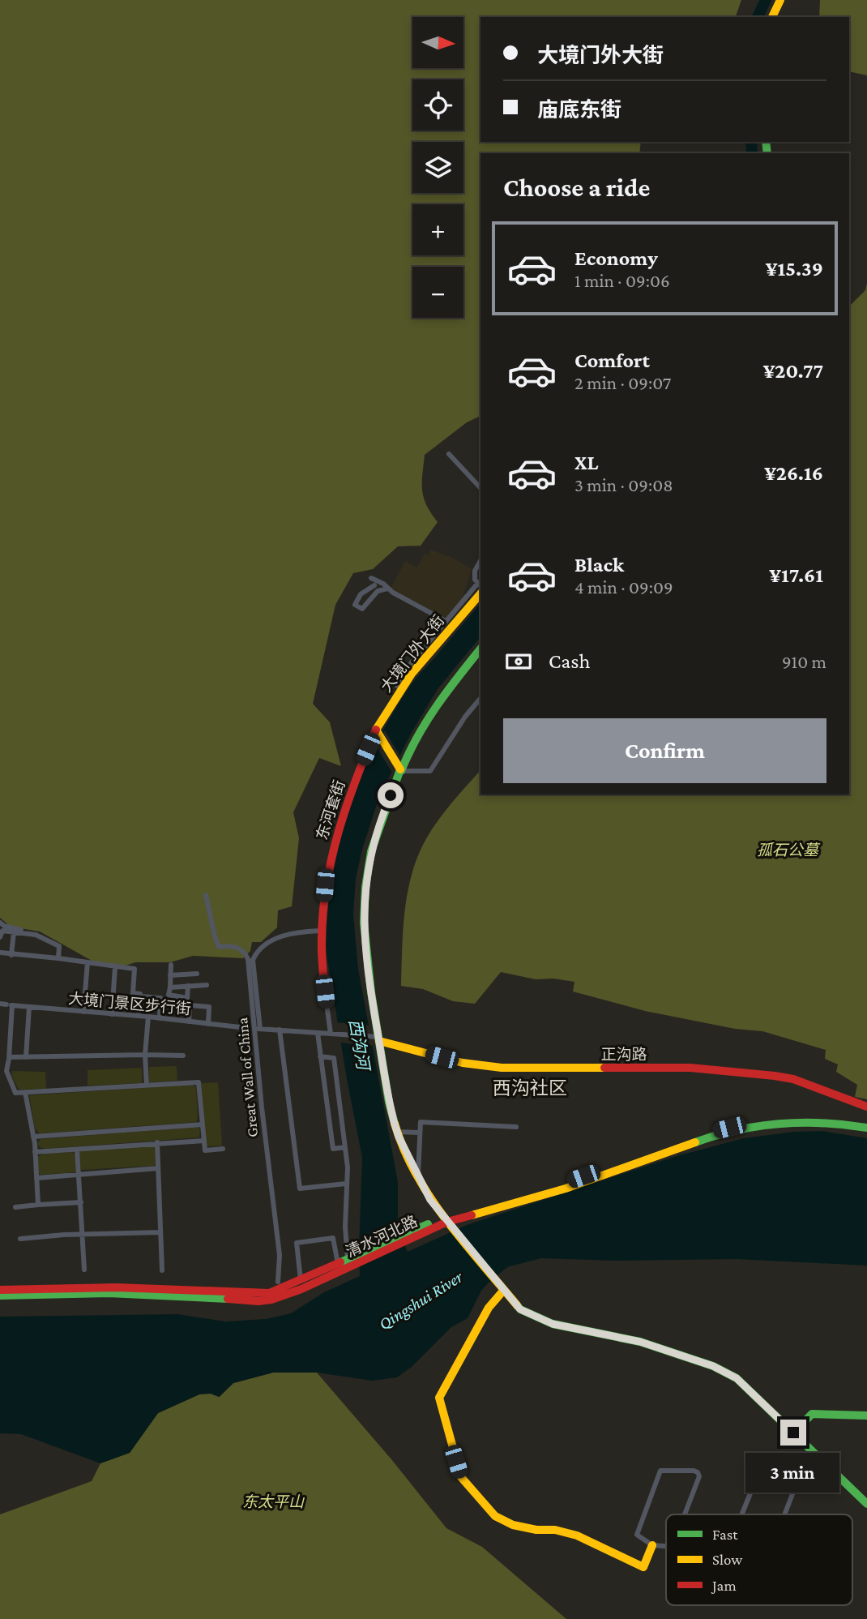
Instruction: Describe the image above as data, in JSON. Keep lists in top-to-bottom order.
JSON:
{
  "streets": {
    "main road": [
      "大境门外大街",
      "东河套街",
      "正沟路",
      "清水河北路"
    ],
    "street": ["大境门景区步行街", "Great Wall of China"]
  },
  "crossings": [
    ["大境门外大街", "东河套街"]
  ],
  "districts": ["西沟社区"],
  "water": ["西沟河", "Qingshui River"],
  "parks": ["孤石公墓", "东太平山"],
  "legend": ["Fast", "Slow", "Jam"],
  "north": "right",
  "page": {
    "map_buttons": ["+", "−"],
    "banner": ["大境门外大街", "庙底东街"],
    "heading": "Choose a ride",
    "list": [
      {
        "name": "Economy",
        "note": "1 min · 09:06",
        "value": "¥15.39"
      },
      {
        "name": "Comfort",
        "note": "2 min · 09:07",
        "value": "¥20.77"
      },
      {
        "name": "XL",
        "note": "3 min · 09:08",
        "value": "¥26.16"
      },
      {
        "name": "Black",
        "note": "4 min · 09:09",
        "value": "¥17.61"
      }
    ],
    "pay": ["Cash", "910 m"],
    "buttons": "Confirm",
    "bubble": "3 min"
  }
}
